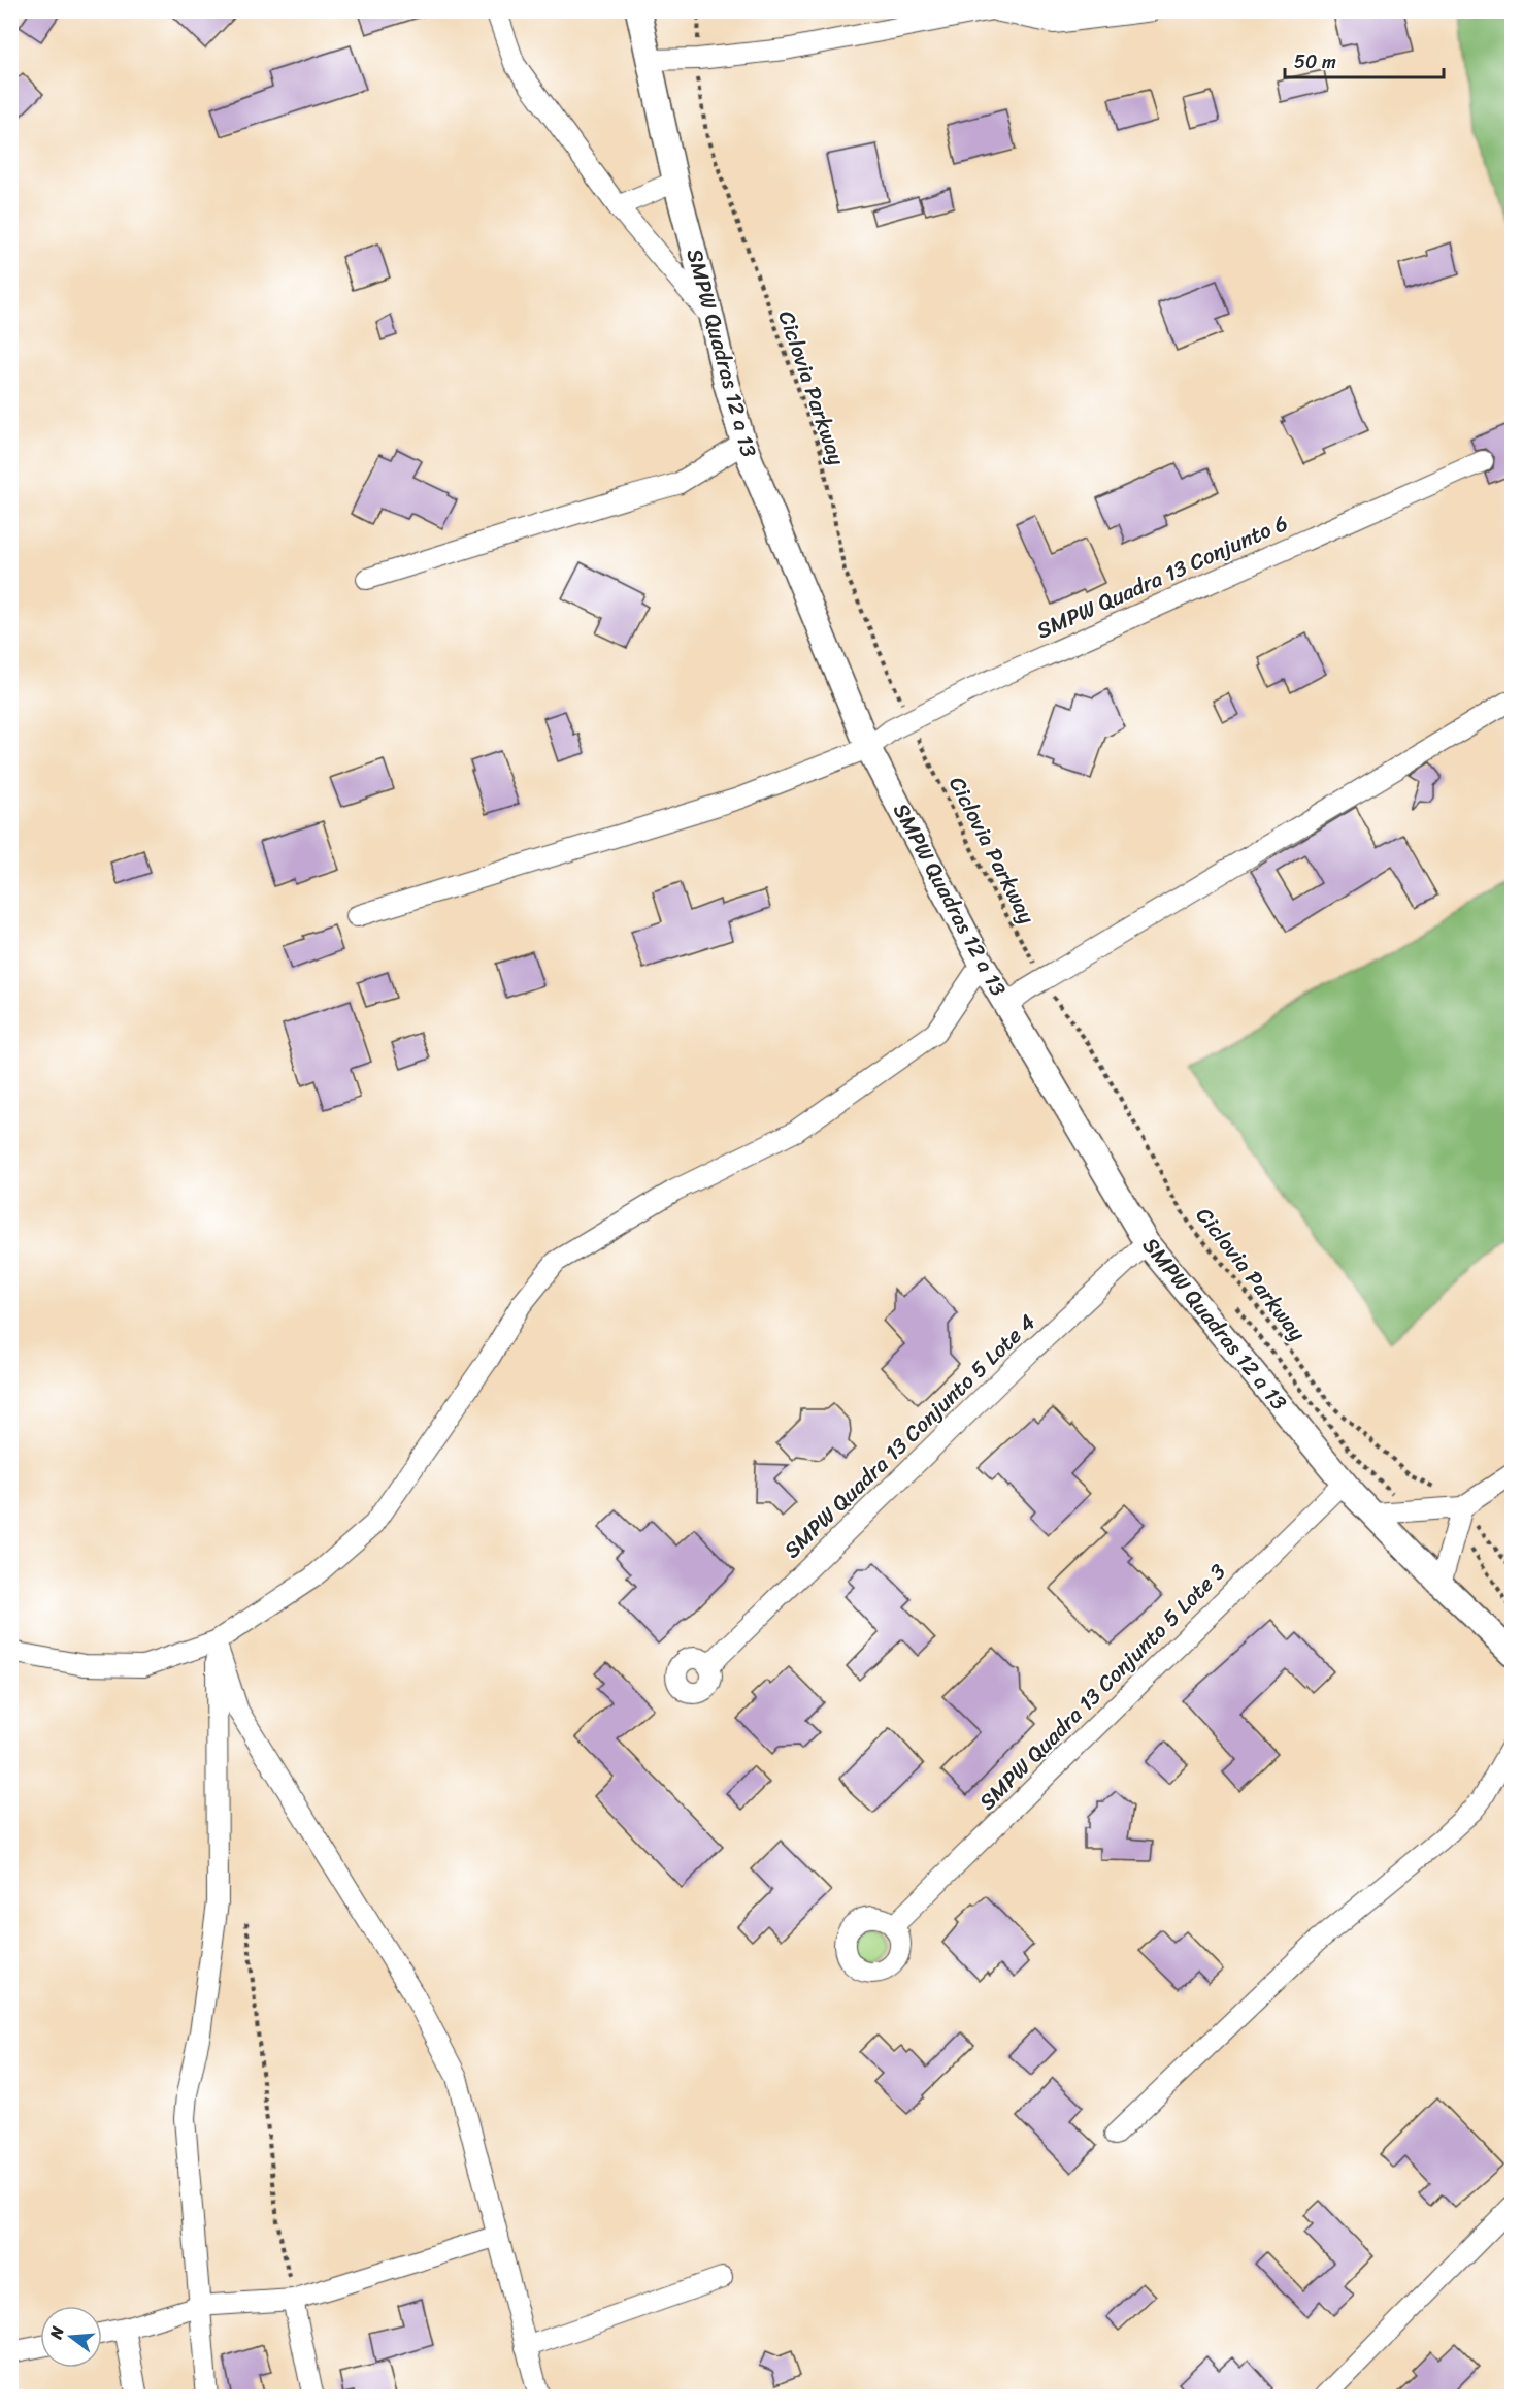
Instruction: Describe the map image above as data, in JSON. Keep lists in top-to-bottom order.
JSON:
{
  "streets": {
    "street": [
      "SMPW Quadras 12 a 13",
      "SMPW Quadra 13 Conjunto 6",
      "SMPW Quadra 13 Conjunto 5 Lote 4",
      "SMPW Quadra 13 Conjunto 5 Lote 3"
    ],
    "path": ["Ciclovia Parkway"]
  },
  "crossings": [
    ["SMPW Quadras 12 a 13", "SMPW Quadra 13 Conjunto 6"],
    ["SMPW Quadras 12 a 13", "SMPW Quadra 13 Conjunto 5 Lote 4"],
    ["SMPW Quadras 12 a 13", "SMPW Quadra 13 Conjunto 5 Lote 3"],
    ["Ciclovia Parkway", "SMPW Quadra 13 Conjunto 6"]
  ],
  "scale_bar": "50 m",
  "north": "left"
}
